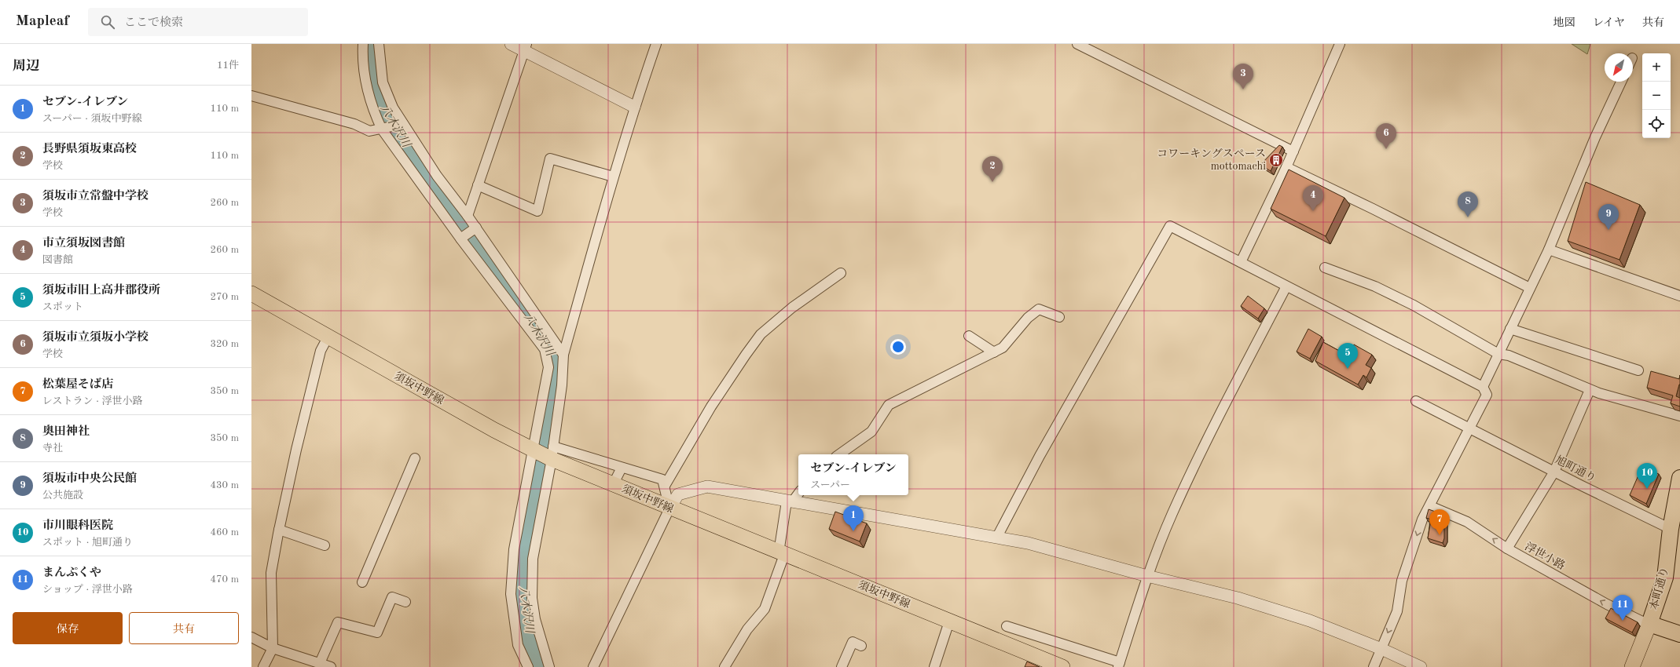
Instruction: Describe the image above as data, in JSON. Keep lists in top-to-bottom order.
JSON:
{
  "streets": {
    "highway": ["本町通り"],
    "main road": ["須坂中野線"],
    "street": ["旭町通り", "浮世小路"]
  },
  "crossings": [
    ["旭町通り", "本町通り"],
    ["浮世小路", "本町通り"]
  ],
  "one_way": ["浮世小路"],
  "water": ["八木沢川"],
  "places": {
    "building": ["コワーキングスペース mottomachi"]
  },
  "north": "bottom left",
  "page": {
    "header": "Mapleaf",
    "search": "ここで検索",
    "nav": ["地図", "レイヤ", "共有"],
    "heading": ["周辺", "11件"],
    "map_buttons": ["+", "−"],
    "pins": [
      "3",
      "6",
      "2",
      "4",
      "8",
      "9",
      "5",
      "10",
      "1",
      "7",
      "11"
    ],
    "list": [
      {
        "mark": "1",
        "name": "セブン-イレブン",
        "note": "スーパー · 須坂中野線",
        "value": "110 m"
      },
      {
        "mark": "2",
        "name": "長野県須坂東高校",
        "note": "学校",
        "value": "110 m"
      },
      {
        "mark": "3",
        "name": "須坂市立常盤中学校",
        "note": "学校",
        "value": "260 m"
      },
      {
        "mark": "4",
        "name": "市立須坂図書館",
        "note": "図書館",
        "value": "260 m"
      },
      {
        "mark": "5",
        "name": "須坂市旧上高井郡役所",
        "note": "スポット",
        "value": "270 m"
      },
      {
        "mark": "6",
        "name": "須坂市立須坂小学校",
        "note": "学校",
        "value": "320 m"
      },
      {
        "mark": "7",
        "name": "松葉屋そば店",
        "note": "レストラン · 浮世小路",
        "value": "350 m"
      },
      {
        "mark": "8",
        "name": "奥田神社",
        "note": "寺社",
        "value": "350 m"
      },
      {
        "mark": "9",
        "name": "須坂市中央公民館",
        "note": "公共施設",
        "value": "430 m"
      },
      {
        "mark": "10",
        "name": "市川眼科医院",
        "note": "スポット · 旭町通り",
        "value": "460 m"
      },
      {
        "mark": "11",
        "name": "まんぷくや",
        "note": "ショップ · 浮世小路",
        "value": "470 m"
      }
    ],
    "popup": ["セブン-イレブン", "スーパー"],
    "buttons": ["保存", "共有"]
  }
}
